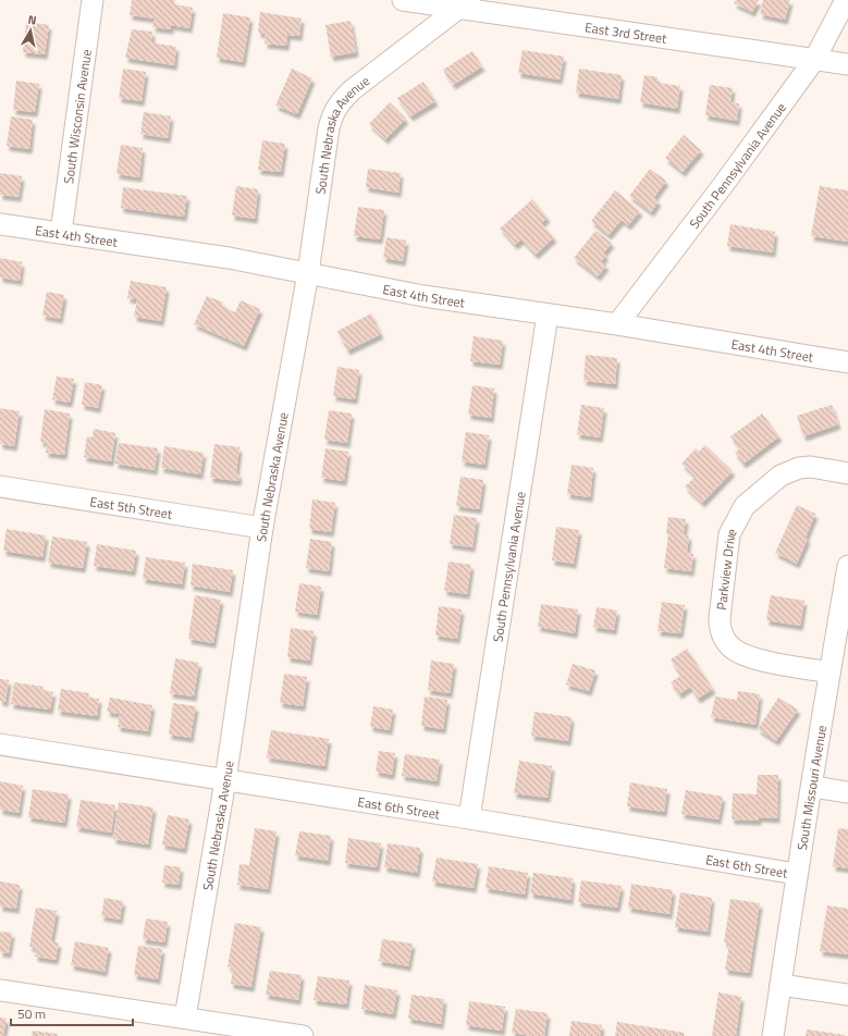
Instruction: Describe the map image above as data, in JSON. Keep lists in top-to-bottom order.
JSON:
{
  "streets": {
    "street": [
      "East 3rd Street",
      "South Wisconsin Avenue",
      "South Nebraska Avenue",
      "South Pennsylvania Avenue",
      "East 4th Street",
      "East 5th Street",
      "Parkview Drive",
      "South Missouri Avenue",
      "East 6th Street"
    ]
  },
  "crossings": [
    ["East 3rd Street", "South Nebraska Avenue"],
    ["East 3rd Street", "South Pennsylvania Avenue"],
    ["South Wisconsin Avenue", "East 4th Street"],
    ["South Nebraska Avenue", "East 4th Street"],
    ["South Nebraska Avenue", "East 5th Street"],
    ["South Nebraska Avenue", "East 6th Street"],
    ["South Pennsylvania Avenue", "East 4th Street"],
    ["South Pennsylvania Avenue", "East 6th Street"],
    ["Parkview Drive", "South Missouri Avenue"],
    ["South Missouri Avenue", "East 6th Street"]
  ],
  "scale_bar": "50 m",
  "north": "top"
}
